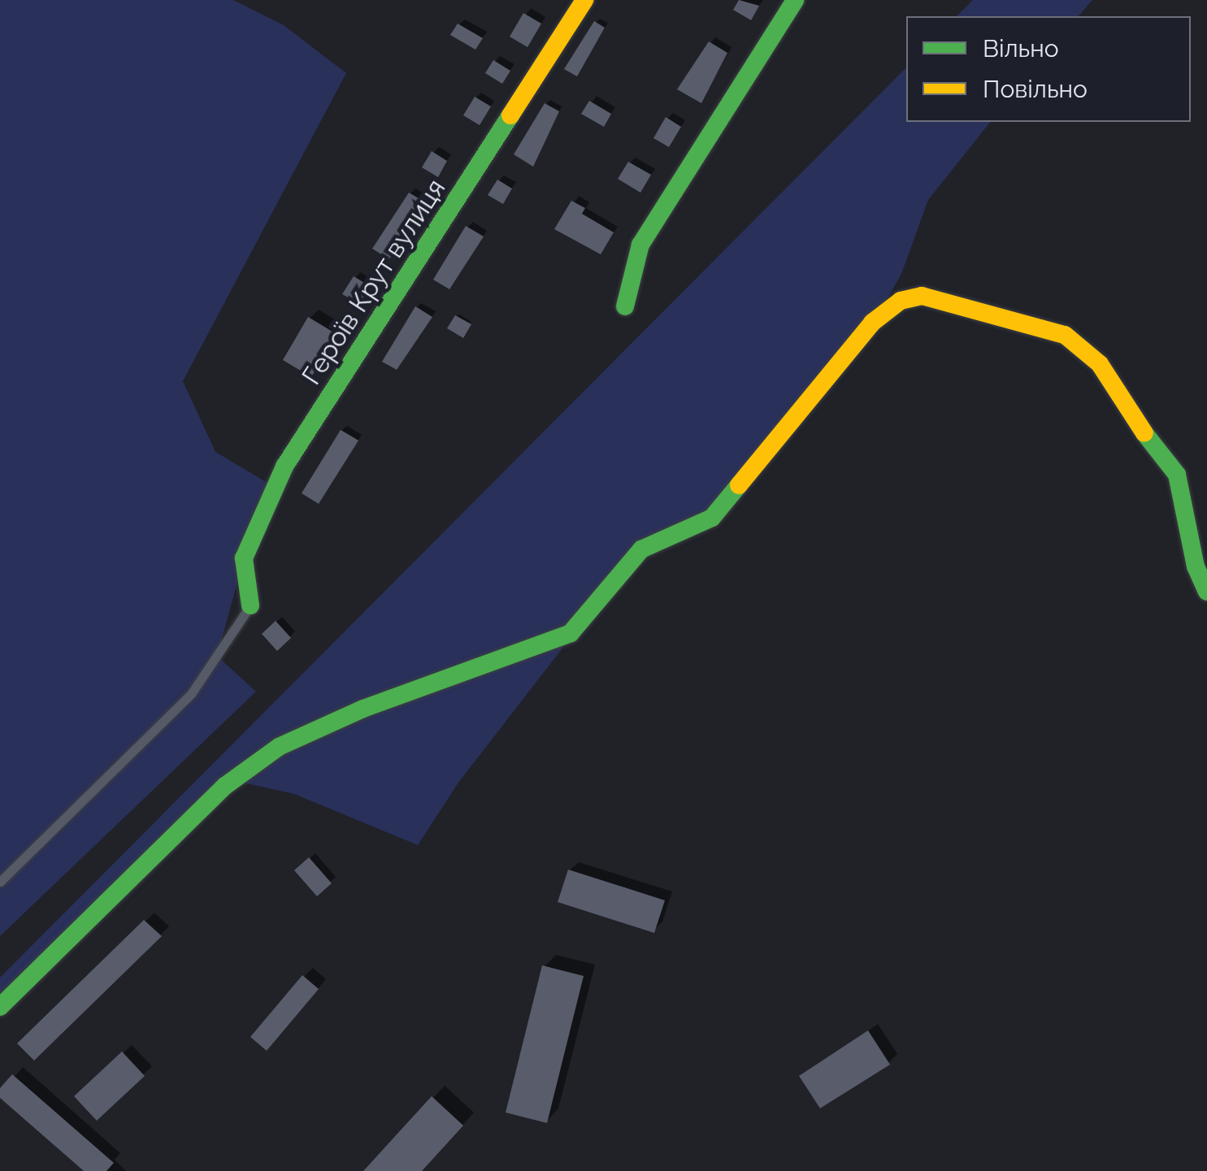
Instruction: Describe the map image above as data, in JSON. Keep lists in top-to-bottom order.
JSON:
{
  "streets": {
    "street": ["Героїв Крут вулиця"]
  },
  "legend": ["Вільно", "Повільно"]
}
